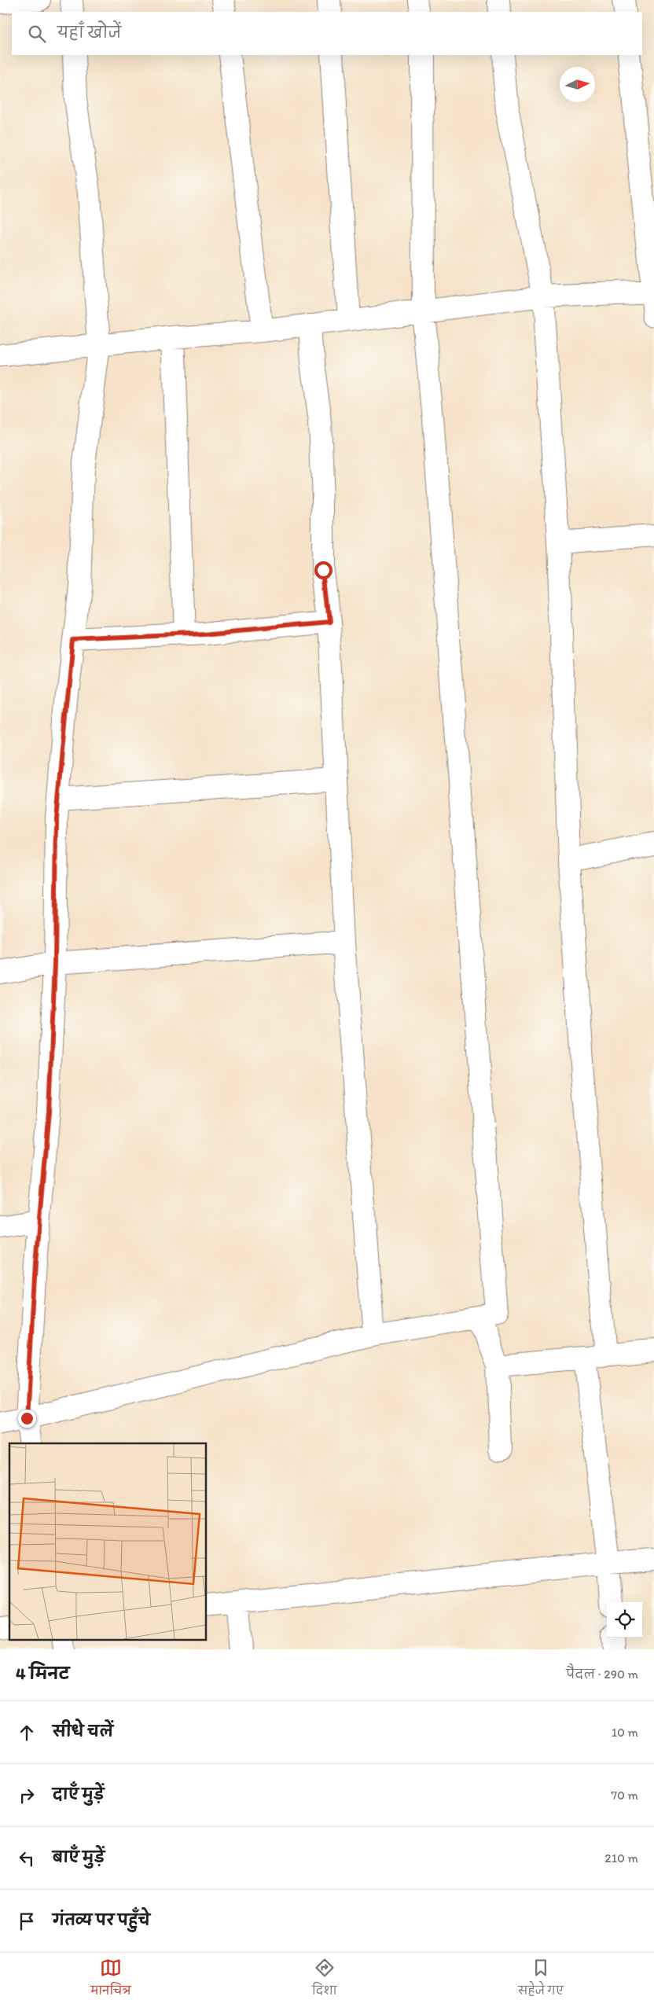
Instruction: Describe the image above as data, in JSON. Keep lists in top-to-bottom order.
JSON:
{
  "north": "right",
  "page": {
    "search": "यहाँ खोजें",
    "heading": ["4 मिनट", "पैदल · 290 m"],
    "list": [
      ["सीधे चलें", "10 m"],
      ["दाएँ मुड़ें", "70 m"],
      ["बाएँ मुड़ें", "210 m"],
      "गंतव्य पर पहुँचे"
    ],
    "nav": ["मानचित्र", "दिशा", "सहेजे गए"]
  }
}
